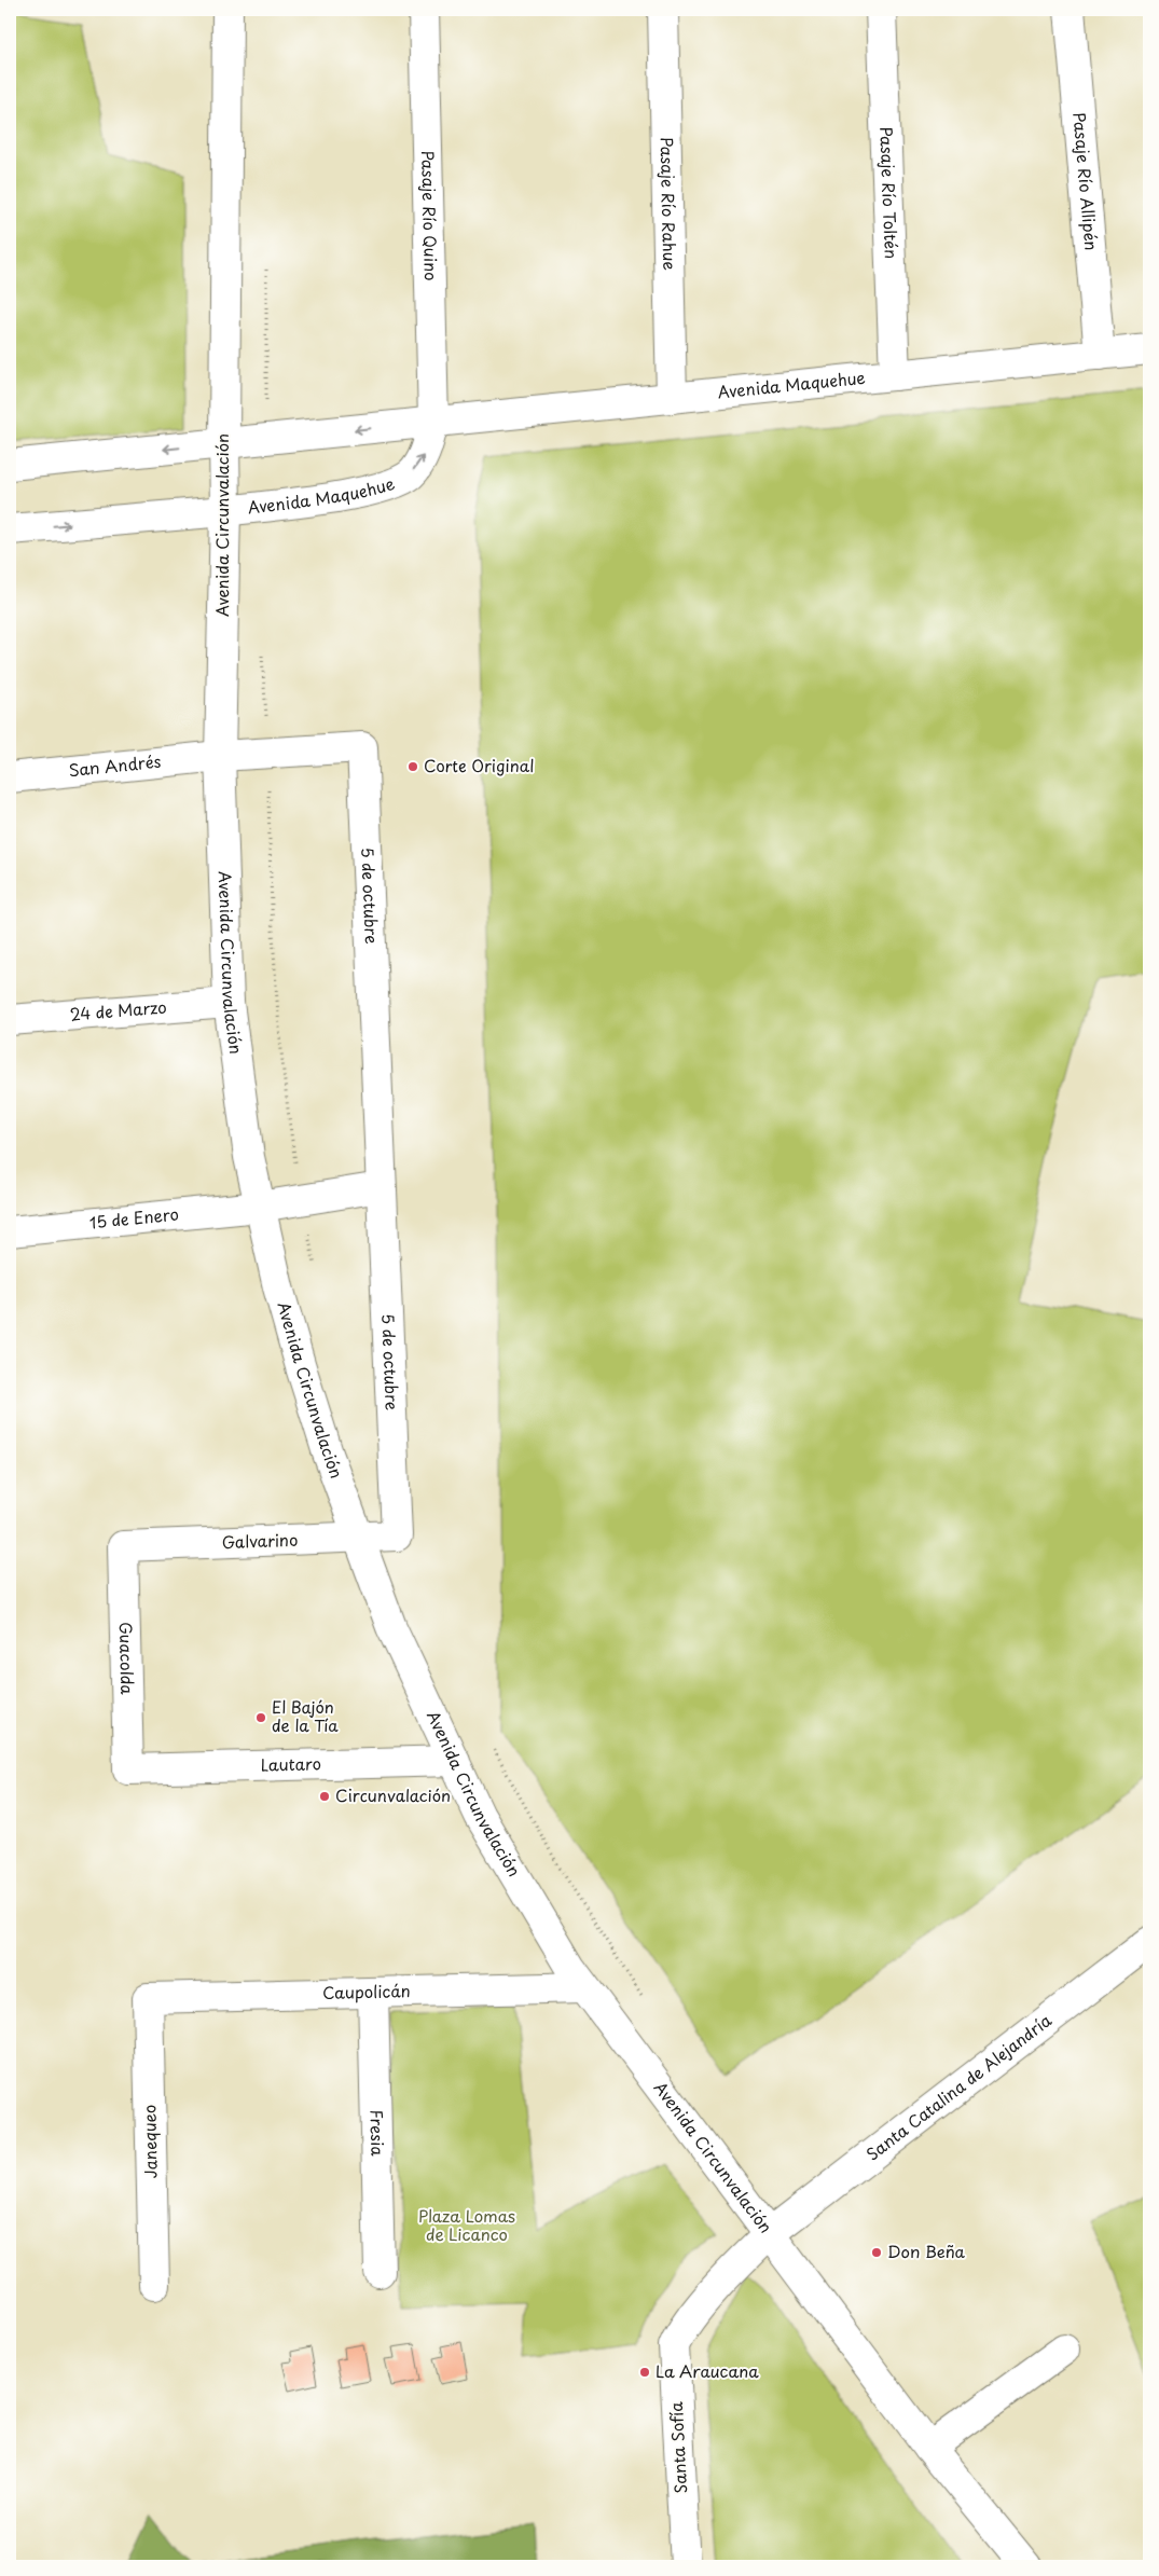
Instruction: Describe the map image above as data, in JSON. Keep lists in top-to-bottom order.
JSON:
{
  "streets": {
    "street": [
      "Pasaje Río Allipén",
      "Pasaje Río Toltén",
      "Pasaje Río Rahue",
      "Pasaje Río Quino",
      "Avenida Maquehue",
      "Avenida Circunvalación",
      "San Andrés",
      "5 de octubre",
      "24 de Marzo",
      "15 de Enero",
      "Galvarino",
      "Guacolda",
      "Lautaro",
      "Caupolicán",
      "Santa Catalina de Alejandría",
      "Fresia",
      "Janequeo",
      "Santa Sofía"
    ]
  },
  "crossings": [
    ["Pasaje Río Allipén", "Avenida Maquehue"],
    ["Pasaje Río Toltén", "Avenida Maquehue"],
    ["Pasaje Río Rahue", "Avenida Maquehue"],
    ["Pasaje Río Quino", "Avenida Maquehue"],
    ["Avenida Maquehue", "Avenida Circunvalación"],
    ["Avenida Circunvalación", "San Andrés"],
    ["Avenida Circunvalación", "5 de octubre"],
    ["Avenida Circunvalación", "24 de Marzo"],
    ["Avenida Circunvalación", "15 de Enero"],
    ["Avenida Circunvalación", "Galvarino"],
    ["Avenida Circunvalación", "Lautaro"],
    ["Avenida Circunvalación", "Caupolicán"],
    ["Avenida Circunvalación", "Santa Catalina de Alejandría"],
    ["Avenida Circunvalación", "Santa Sofía"],
    ["San Andrés", "5 de octubre"],
    ["5 de octubre", "Galvarino"],
    ["Galvarino", "Guacolda"],
    ["Guacolda", "Lautaro"],
    ["Caupolicán", "Fresia"],
    ["Caupolicán", "Janequeo"],
    ["Santa Catalina de Alejandría", "Santa Sofía"]
  ],
  "parks": ["Plaza Lomas de Licanco"],
  "places": [
    "Corte Original",
    "El Bajón de la Tía",
    "Circunvalación",
    "Don Beña",
    "La Araucana"
  ]
}
